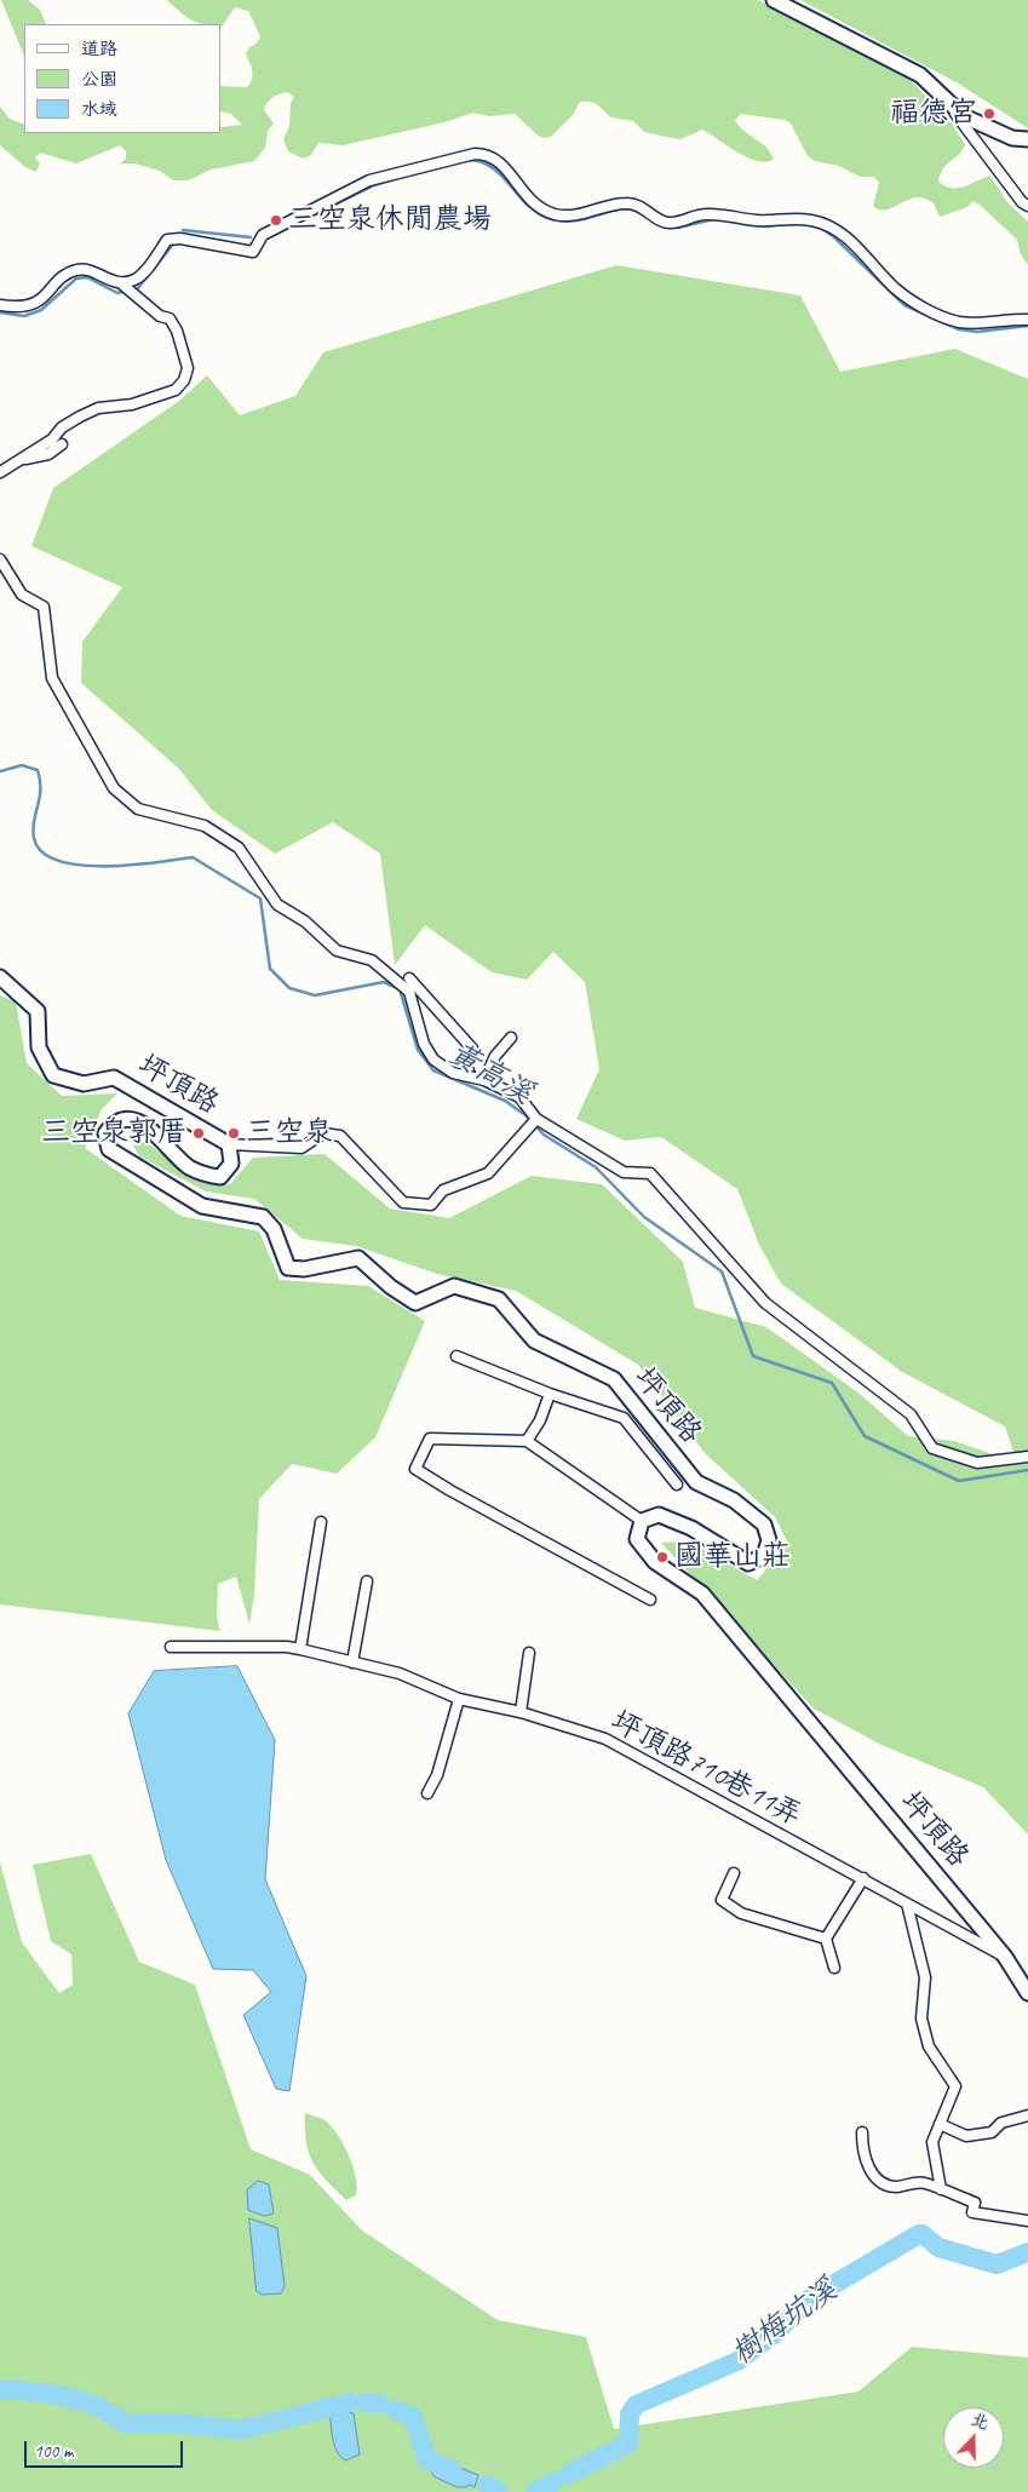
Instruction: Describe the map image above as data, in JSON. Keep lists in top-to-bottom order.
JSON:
{
  "streets": {
    "street": ["坪頂路", "坪頂路710巷11弄"]
  },
  "crossings": [
    ["坪頂路", "坪頂路710巷11弄"]
  ],
  "water": ["黃高溪", "樹梅坑溪"],
  "places": [
    "福德宮",
    "三空泉休閒農場",
    "三空泉郭厝",
    "三空泉",
    "國華山莊"
  ],
  "legend": ["道路", "公園", "水域"],
  "scale_bar": "100 m",
  "north": "top"
}
